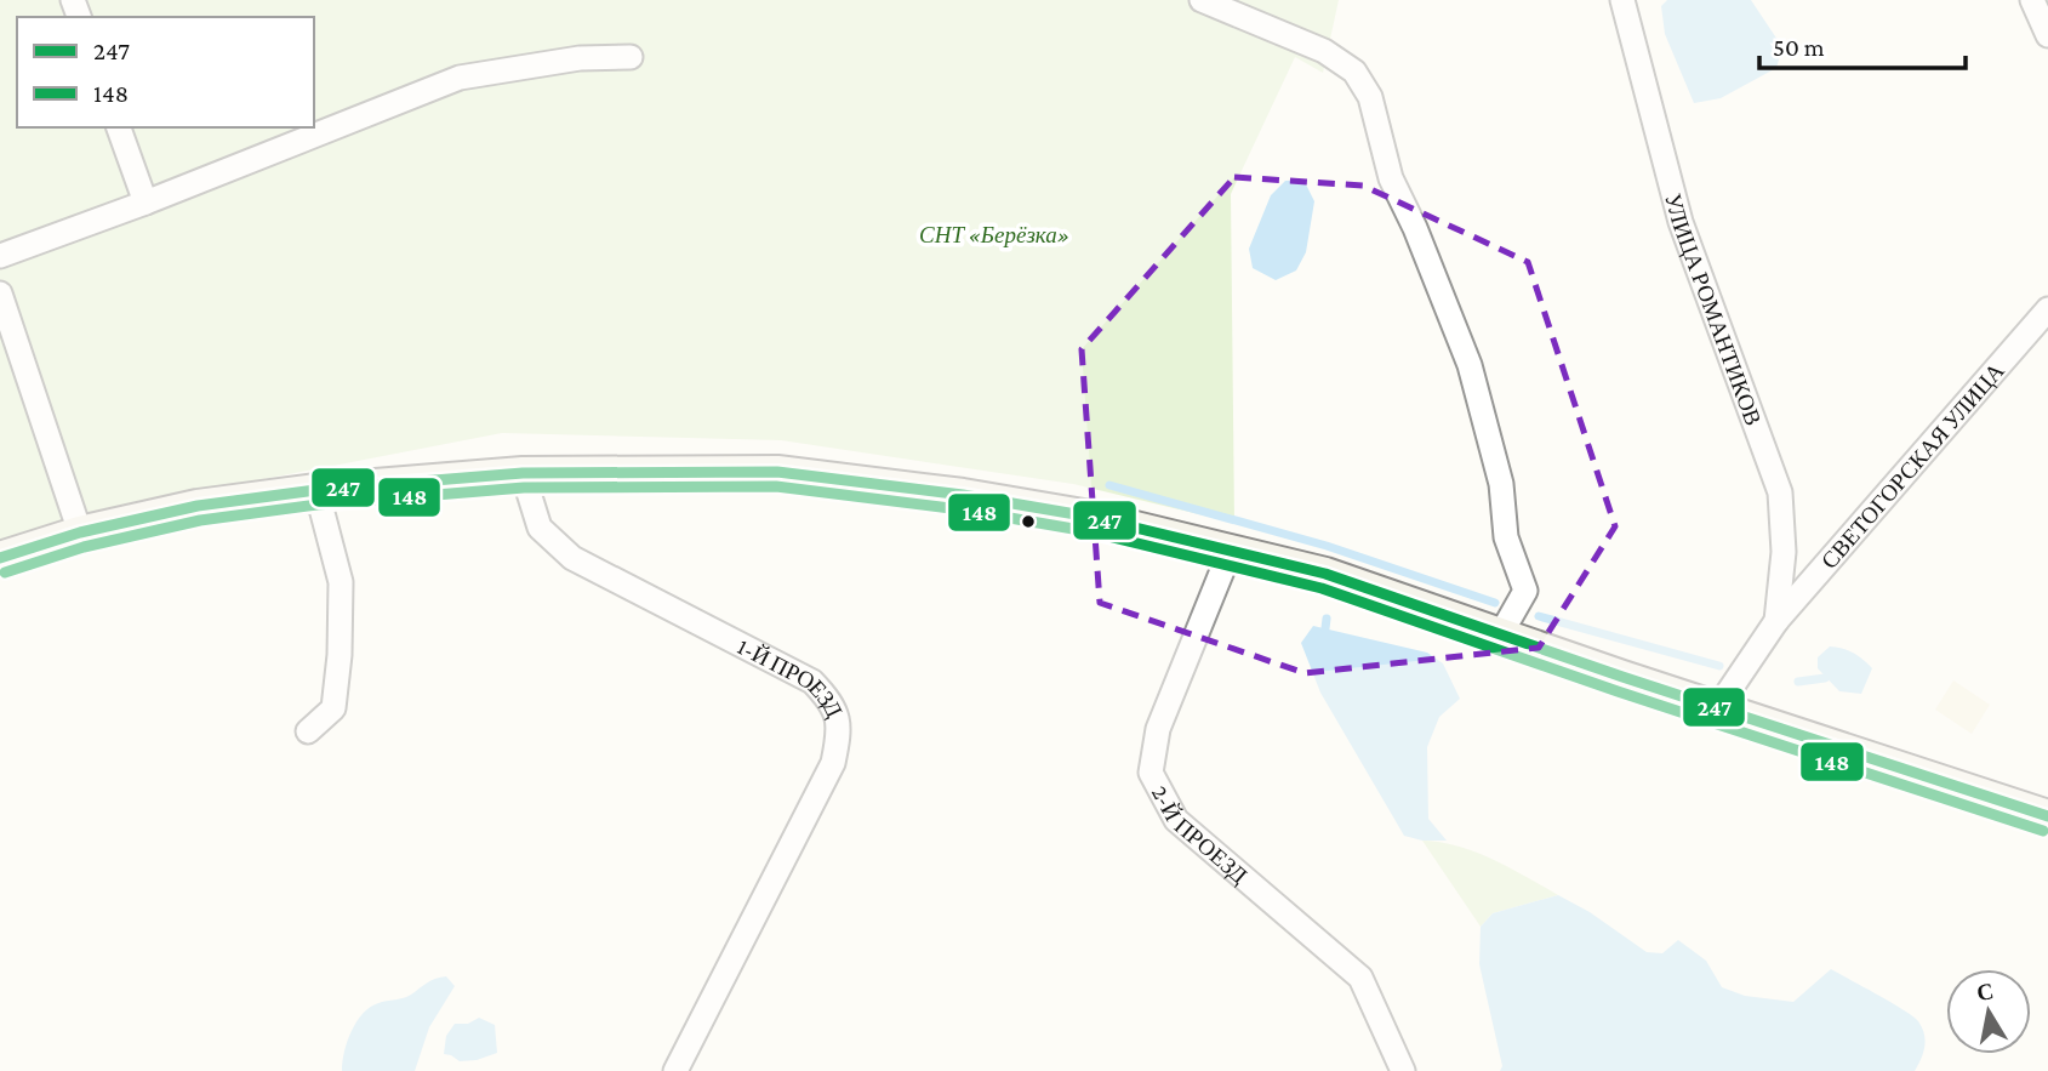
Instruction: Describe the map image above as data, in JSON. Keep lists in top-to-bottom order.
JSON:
{
  "streets": {
    "street": [
      "УЛИЦА РОМАНТИКОВ",
      "СВЕТОГОРСКАЯ УЛИЦА",
      "1-Й ПРОЕЗД",
      "2-Й ПРОЕЗД"
    ]
  },
  "crossings": [
    ["УЛИЦА РОМАНТИКОВ", "СВЕТОГОРСКАЯ УЛИЦА"]
  ],
  "parks": ["СНТ «Берёзка»"],
  "lines": ["transit line 247", "transit line 148"],
  "legend": ["247", "148"],
  "scale_bar": "50 m",
  "north": "top"
}
